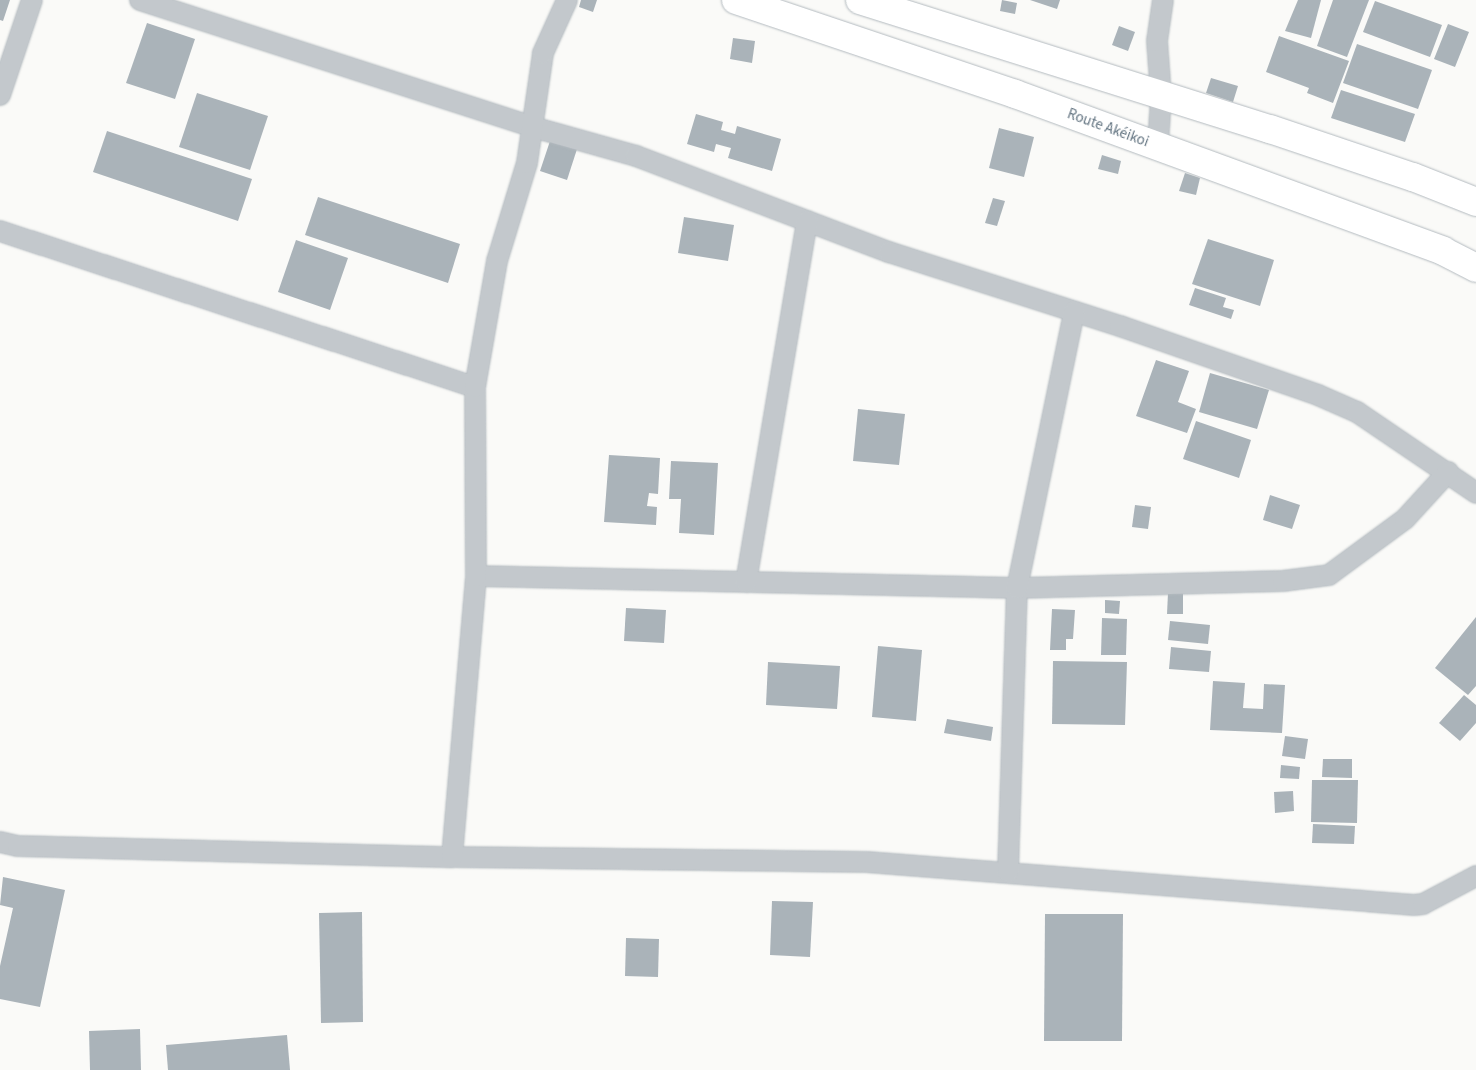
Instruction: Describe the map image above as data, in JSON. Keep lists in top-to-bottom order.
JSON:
{
  "streets": {
    "street": ["Route Akéikoi"]
  }
}
